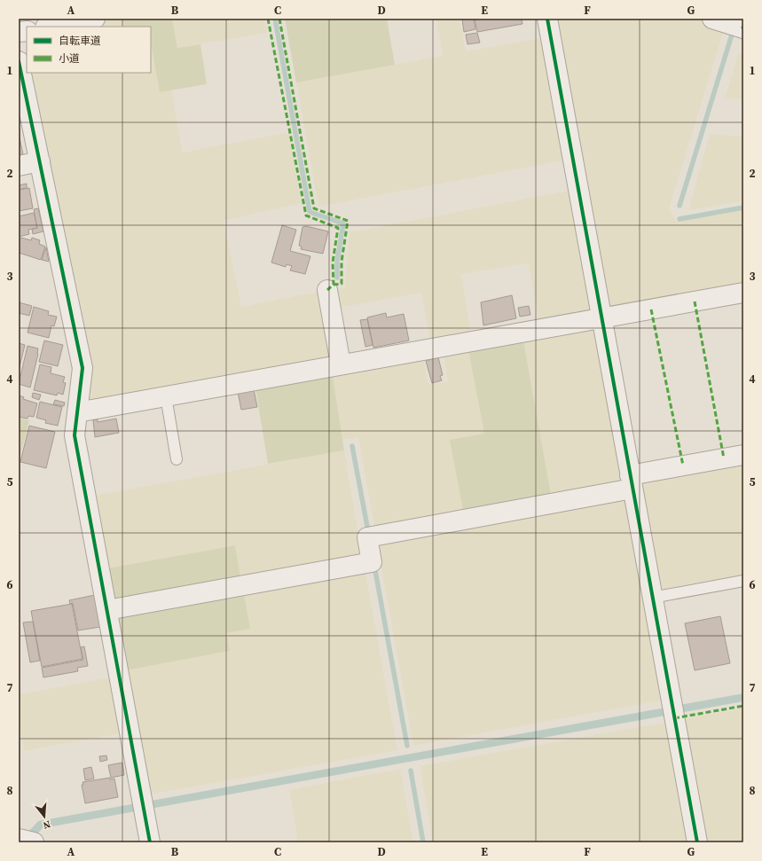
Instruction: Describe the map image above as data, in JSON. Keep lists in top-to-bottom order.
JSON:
{
  "legend": ["自転車道", "小道"],
  "north": "bottom",
  "grid": {
    "columns": [
      "A",
      "B",
      "C",
      "D",
      "E",
      "F",
      "G"
    ],
    "rows": [
      "1",
      "2",
      "3",
      "4",
      "5",
      "6",
      "7",
      "8"
    ]
  }
}
